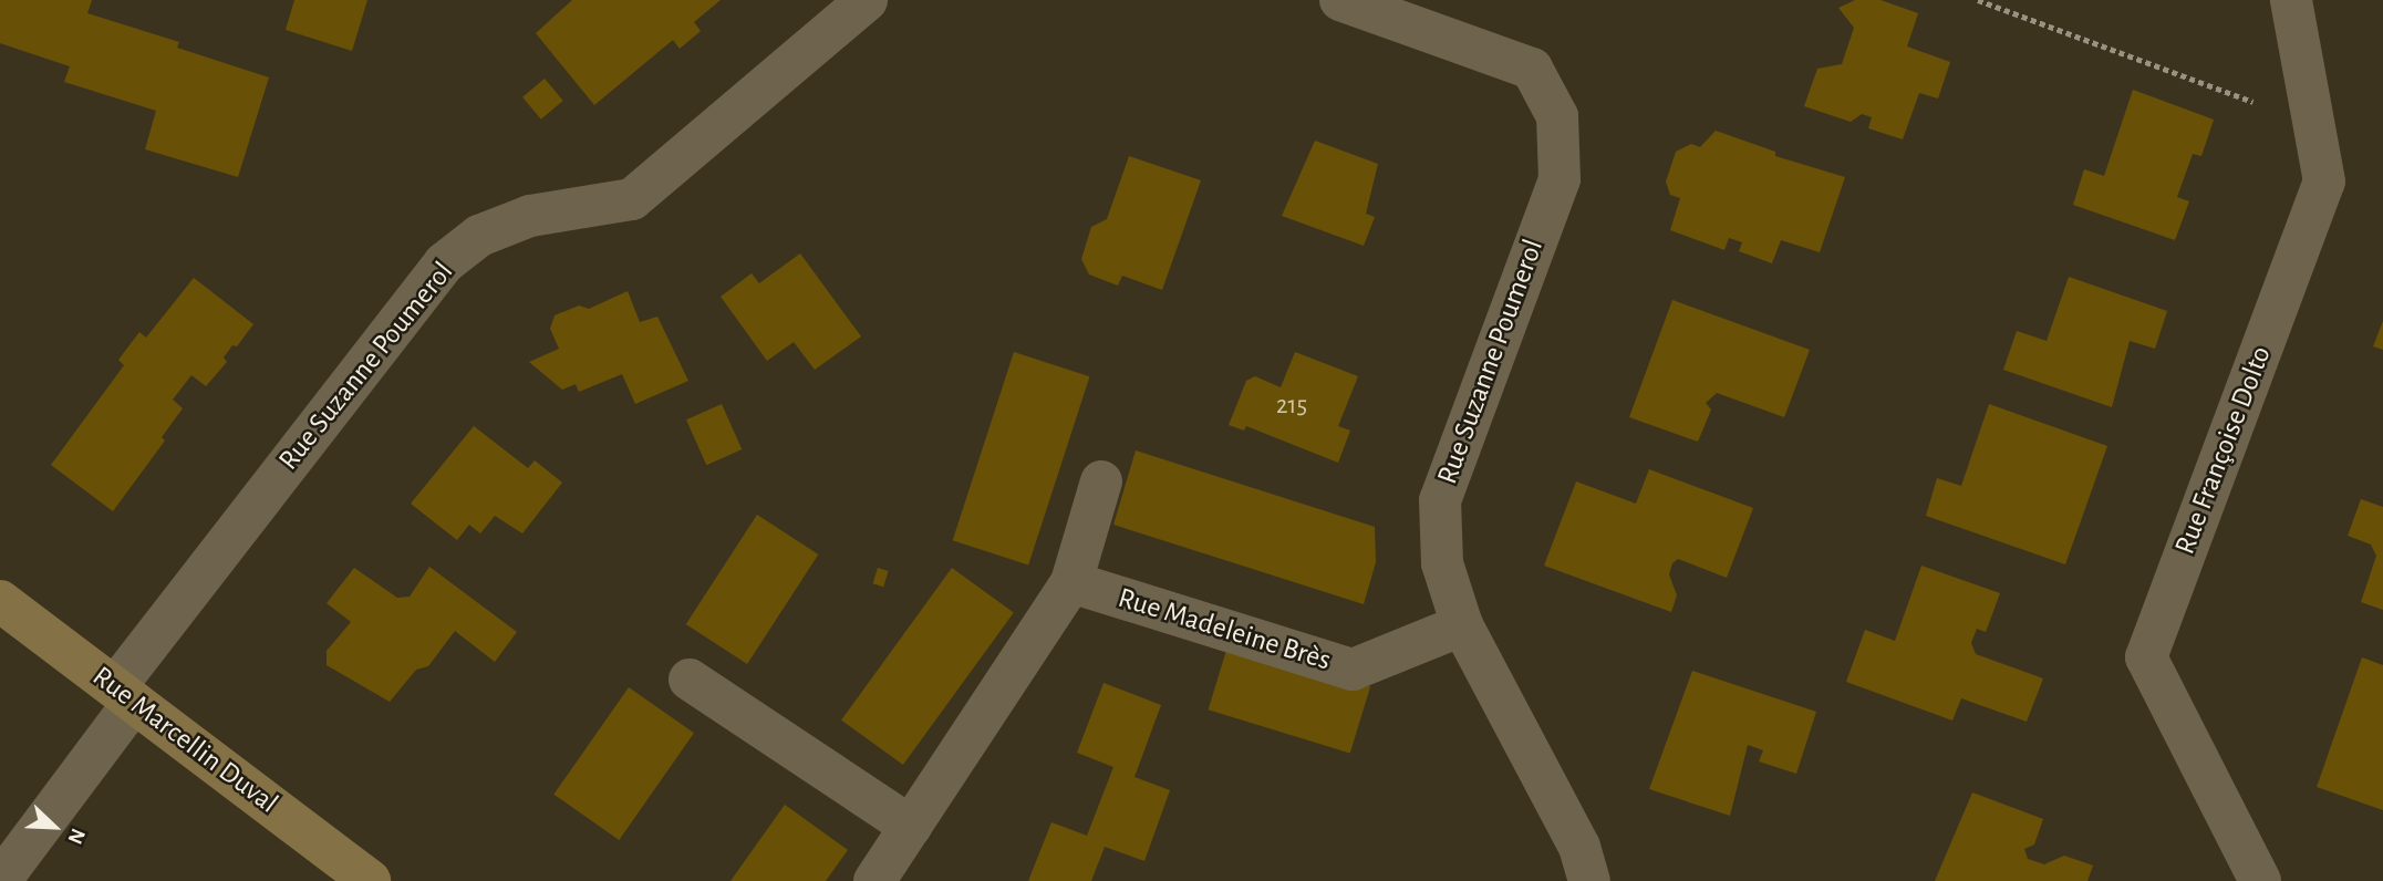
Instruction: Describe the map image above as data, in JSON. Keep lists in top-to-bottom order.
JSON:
{
  "streets": {
    "main road": ["Rue Marcellin Duval"],
    "street": ["Rue Suzanne Poumerol", "Rue Françoise Dolto", "Rue Madeleine Brès"]
  },
  "crossings": [
    ["Rue Suzanne Poumerol", "Rue Madeleine Brès"],
    ["Rue Suzanne Poumerol", "Rue Marcellin Duval"]
  ],
  "house_numbers": ["215"],
  "north": "bottom right"
}
